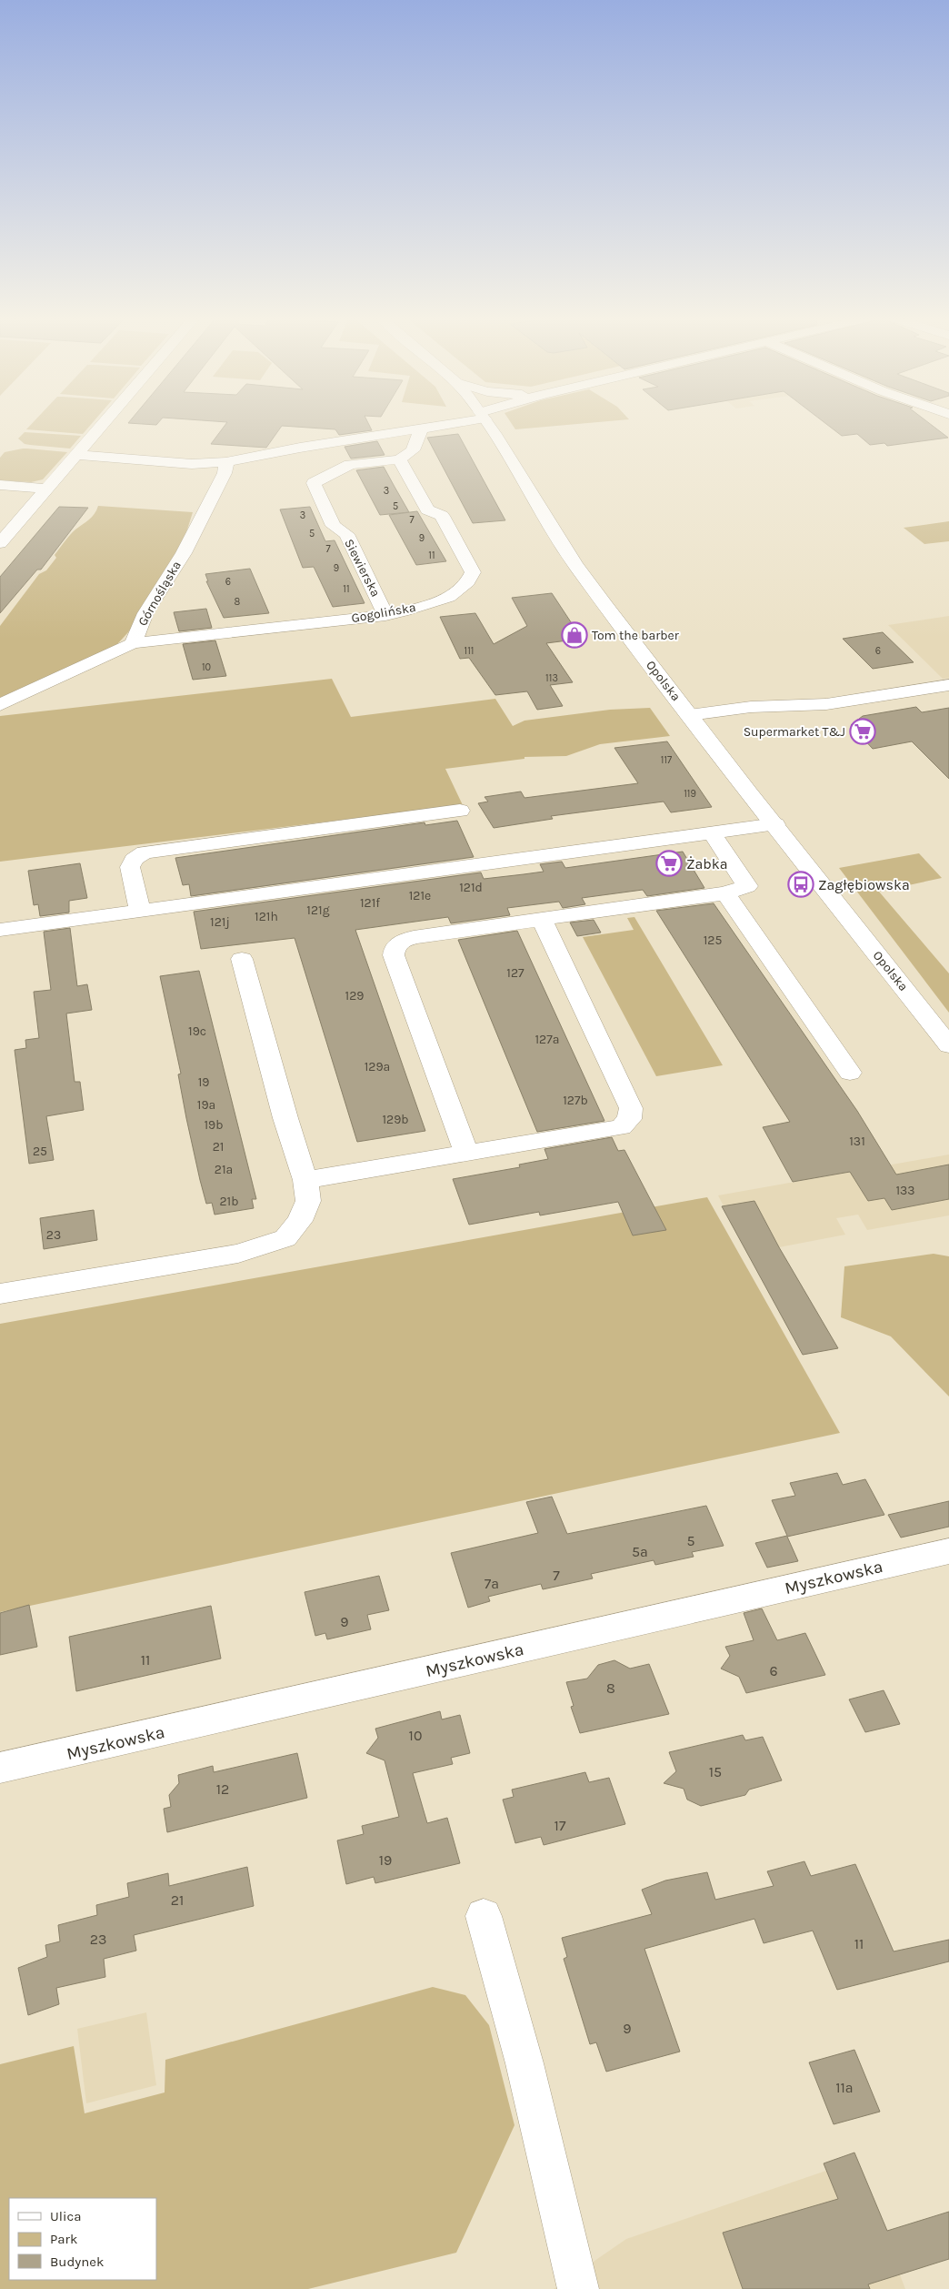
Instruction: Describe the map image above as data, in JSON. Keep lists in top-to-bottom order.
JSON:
{
  "streets": {
    "street": [
      "Siewierska",
      "Górnośląska",
      "Gogolińska",
      "Opolska",
      "Myszkowska"
    ]
  },
  "crossings": [
    ["Siewierska", "Gogolińska"],
    ["Górnośląska", "Gogolińska"]
  ],
  "places": {
    "shop": ["Tom the barber"],
    "supermarket": ["Supermarket T&J", "Żabka"],
    "bus stop": ["Zagłębiowska"]
  },
  "house_numbers": [
    "3",
    "5",
    "3",
    "7",
    "5",
    "9",
    "7",
    "11",
    "9",
    "6",
    "11",
    "8",
    "111",
    "6",
    "10",
    "113",
    "117",
    "119",
    "121d",
    "121e",
    "121f",
    "121g",
    "121h",
    "121j",
    "125",
    "127",
    "129",
    "19c",
    "127a",
    "129a",
    "19",
    "127b",
    "19a",
    "129b",
    "19b",
    "131",
    "21",
    "25",
    "21a",
    "133",
    "21b",
    "23",
    "5",
    "5a",
    "7",
    "7a",
    "9",
    "11",
    "6",
    "8",
    "10",
    "15",
    "12",
    "17",
    "19",
    "21",
    "23",
    "11",
    "9",
    "11a"
  ],
  "legend": ["Ulica", "Park", "Budynek"]
}
